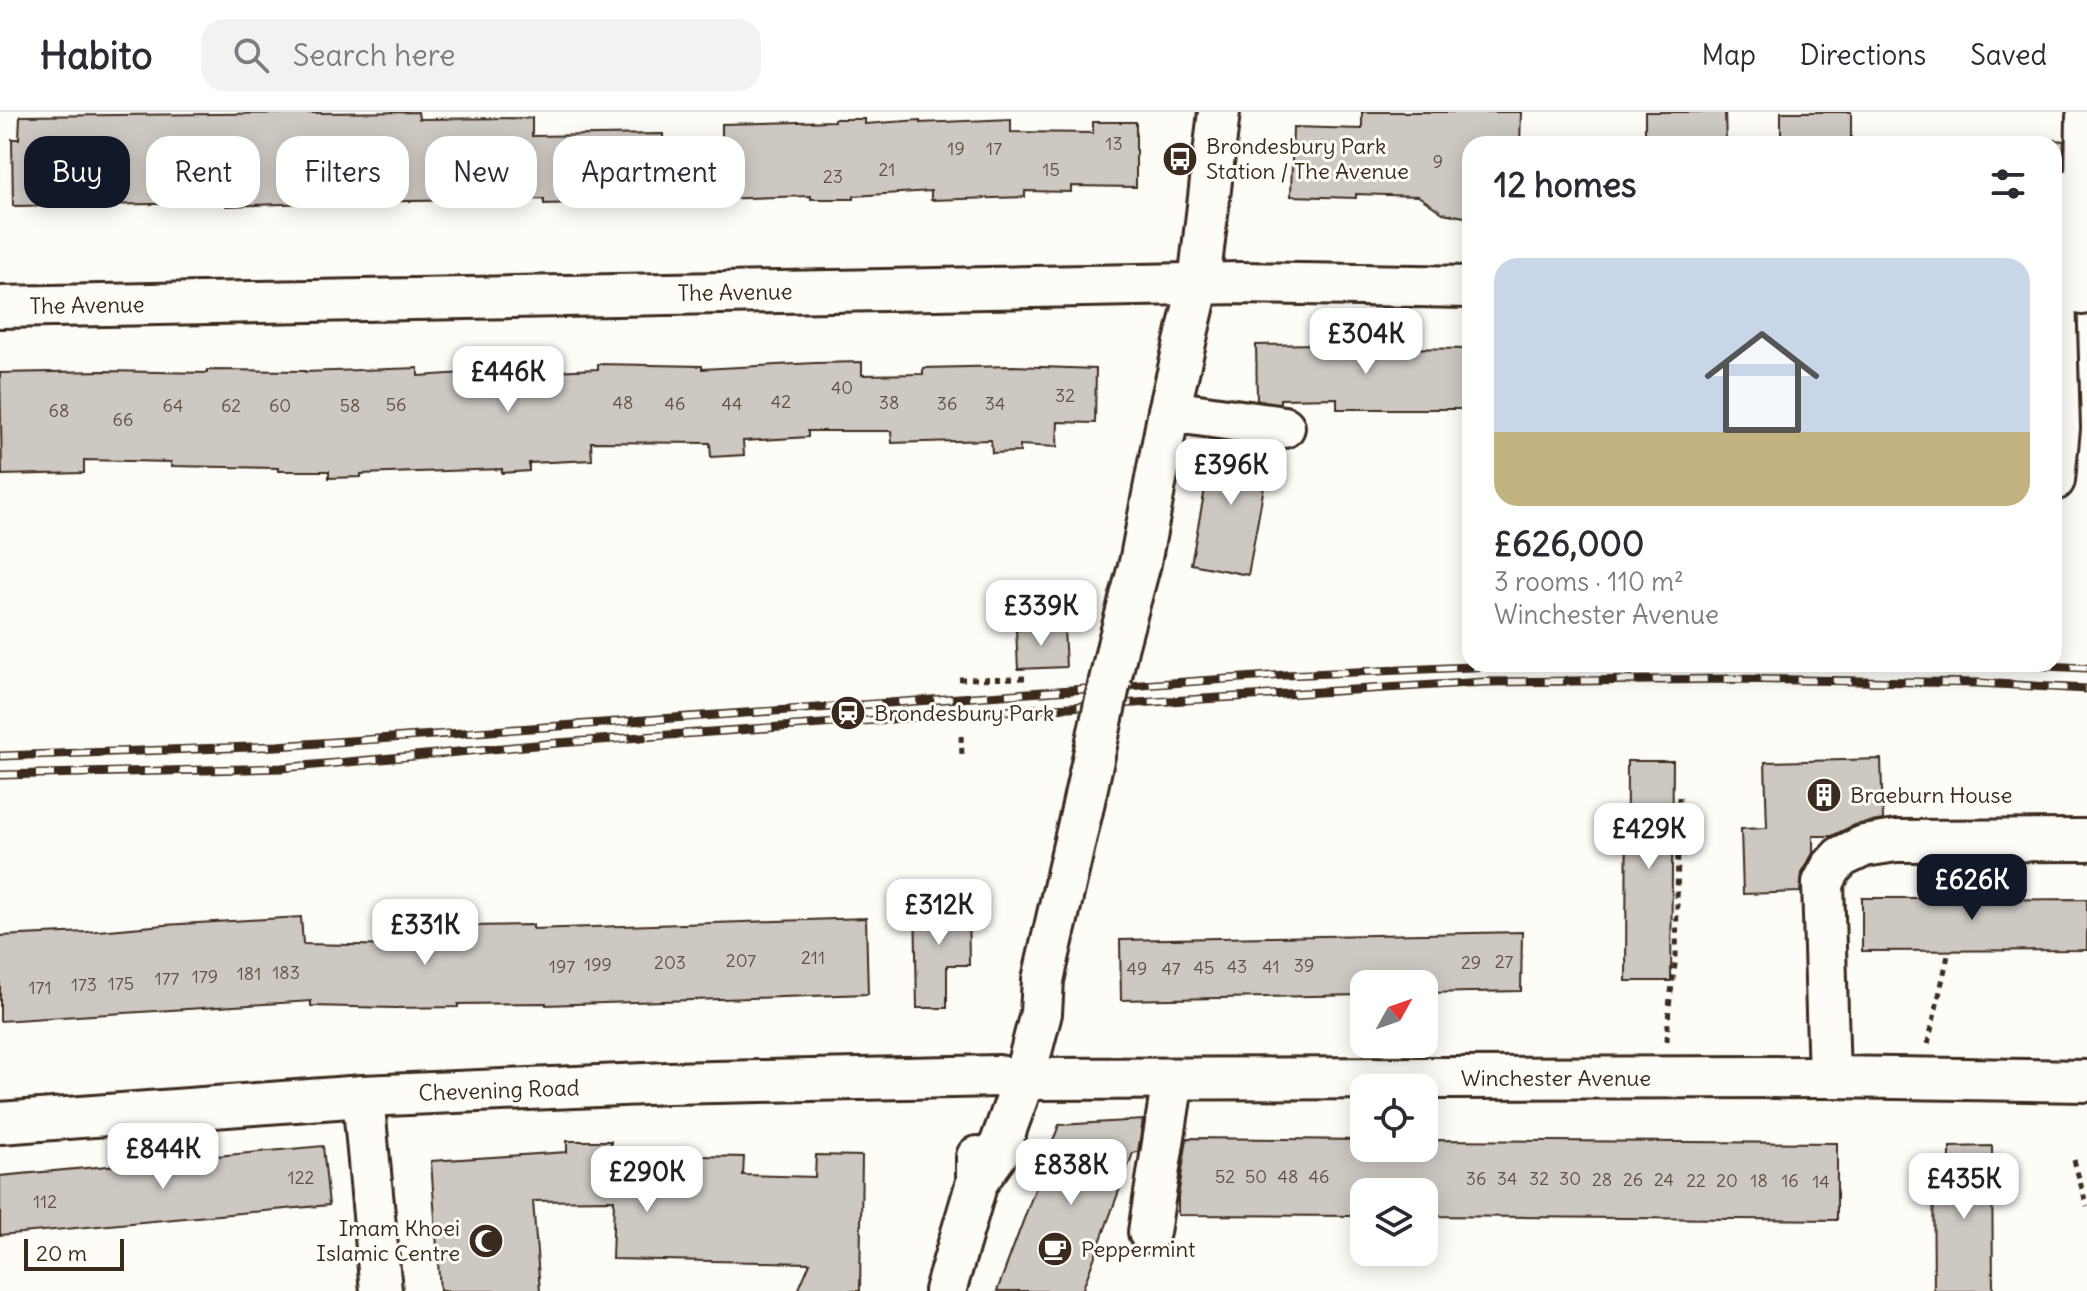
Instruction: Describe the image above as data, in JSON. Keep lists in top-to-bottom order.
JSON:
{
  "streets": {
    "street": ["The Avenue", "Winchester Avenue", "Chevening Road"]
  },
  "crossings": [
    ["Winchester Avenue", "Chevening Road"]
  ],
  "places": {
    "bus stop": ["Brondesbury Park Station / The Avenue"],
    "station": ["Brondesbury Park"],
    "building": ["Braeburn House"],
    "mosque": ["Imam Khoei Islamic Centre"],
    "cafe": ["Peppermint"]
  },
  "house_numbers": [
    "13",
    "19",
    "17",
    "9",
    "21",
    "15",
    "23",
    "40",
    "32",
    "42",
    "48",
    "38",
    "46",
    "44",
    "36",
    "34",
    "56",
    "64",
    "62",
    "60",
    "58",
    "68",
    "66",
    "211",
    "207",
    "27",
    "203",
    "29",
    "199",
    "39",
    "197",
    "43",
    "41",
    "45",
    "49",
    "47",
    "183",
    "181",
    "179",
    "177",
    "175",
    "173",
    "171",
    "52",
    "50",
    "48",
    "46",
    "122",
    "36",
    "34",
    "32",
    "30",
    "28",
    "26",
    "24",
    "22",
    "20",
    "18",
    "16",
    "14",
    "112"
  ],
  "scale_bar": "20 m",
  "north": "top right",
  "page": {
    "header": "Habito",
    "search": "Search here",
    "nav": ["Map", "Directions", "Saved"],
    "chip": [
      "Buy",
      "Rent",
      "Filters",
      "New",
      "Apartment"
    ],
    "heading": "12 homes",
    "list": [
      {
        "name": "£626,000",
        "note": "3 rooms · 110 m² · Winchester Avenue"
      }
    ],
    "price": [
      "£304K",
      "£446K",
      "£396K",
      "£339K",
      "£429K",
      "£626K",
      "£312K",
      "£331K",
      "£844K",
      "£838K",
      "£290K",
      "£435K"
    ],
    "scale": "20 m"
  }
}
